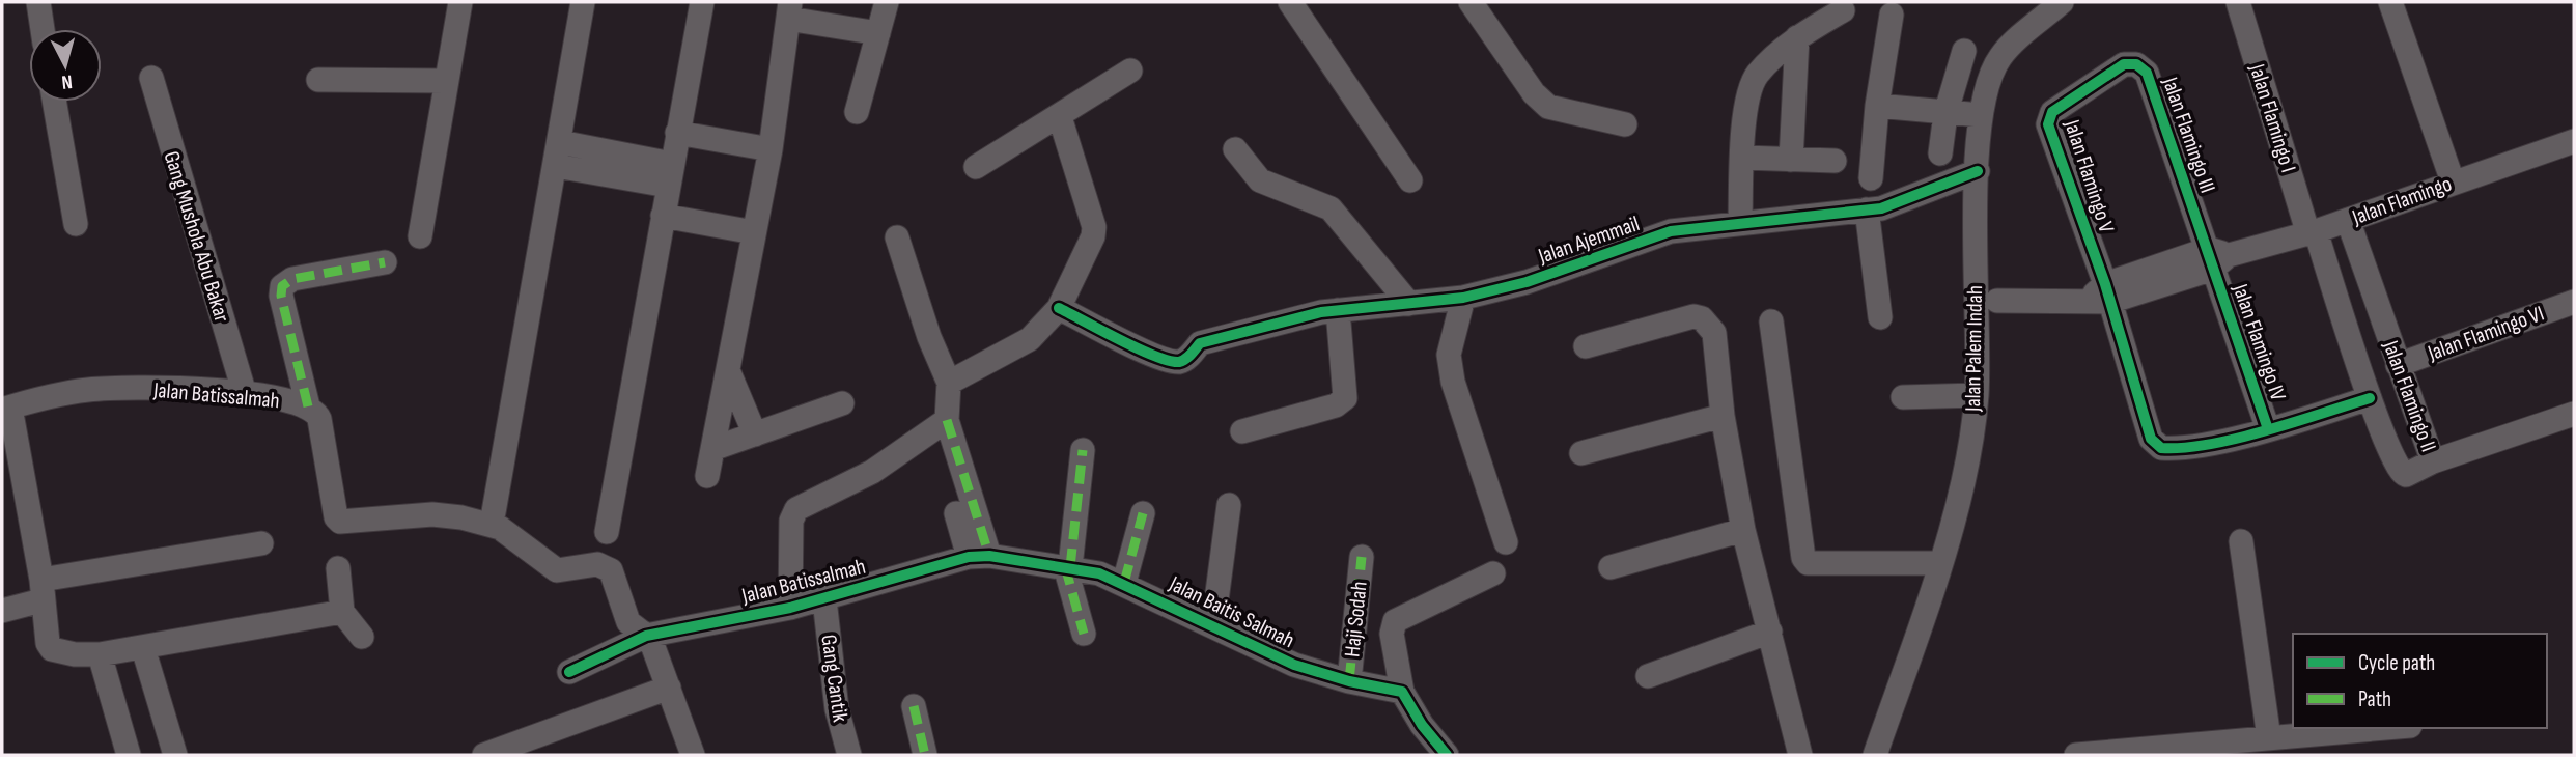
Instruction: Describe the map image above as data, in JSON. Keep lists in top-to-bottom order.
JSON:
{
  "streets": {
    "street": [
      "Jalan Flamingo I",
      "Jalan Flamingo III",
      "Jalan Flamingo V",
      "Jalan Flamingo",
      "Gang Mushola Abu Bakar",
      "Jalan Ajemmail",
      "Jalan Flamingo VI",
      "Jalan Flamingo IV",
      "Jalan Palem Indah",
      "Jalan Batissalmah",
      "Jalan Flamingo II",
      "Jalan Baitis Salmah",
      "Haji Sodah",
      "Gang Cantik"
    ]
  },
  "crossings": [
    ["Jalan Flamingo I", "Jalan Flamingo"],
    ["Jalan Flamingo I", "Jalan Flamingo II"],
    ["Jalan Flamingo III", "Jalan Flamingo V"],
    ["Jalan Flamingo III", "Jalan Flamingo"],
    ["Jalan Flamingo III", "Jalan Flamingo IV"],
    ["Jalan Flamingo V", "Jalan Flamingo"],
    ["Jalan Flamingo V", "Jalan Flamingo IV"],
    ["Jalan Flamingo", "Jalan Flamingo IV"],
    ["Jalan Flamingo", "Jalan Flamingo II"],
    ["Gang Mushola Abu Bakar", "Jalan Batissalmah"],
    ["Jalan Ajemmail", "Jalan Palem Indah"],
    ["Jalan Flamingo VI", "Jalan Flamingo II"],
    ["Jalan Flamingo IV", "Jalan Flamingo II"],
    ["Jalan Batissalmah", "Jalan Baitis Salmah"],
    ["Jalan Batissalmah", "Gang Cantik"],
    ["Jalan Baitis Salmah", "Haji Sodah"]
  ],
  "legend": ["Cycle path", "Path"],
  "north": "bottom"
}
